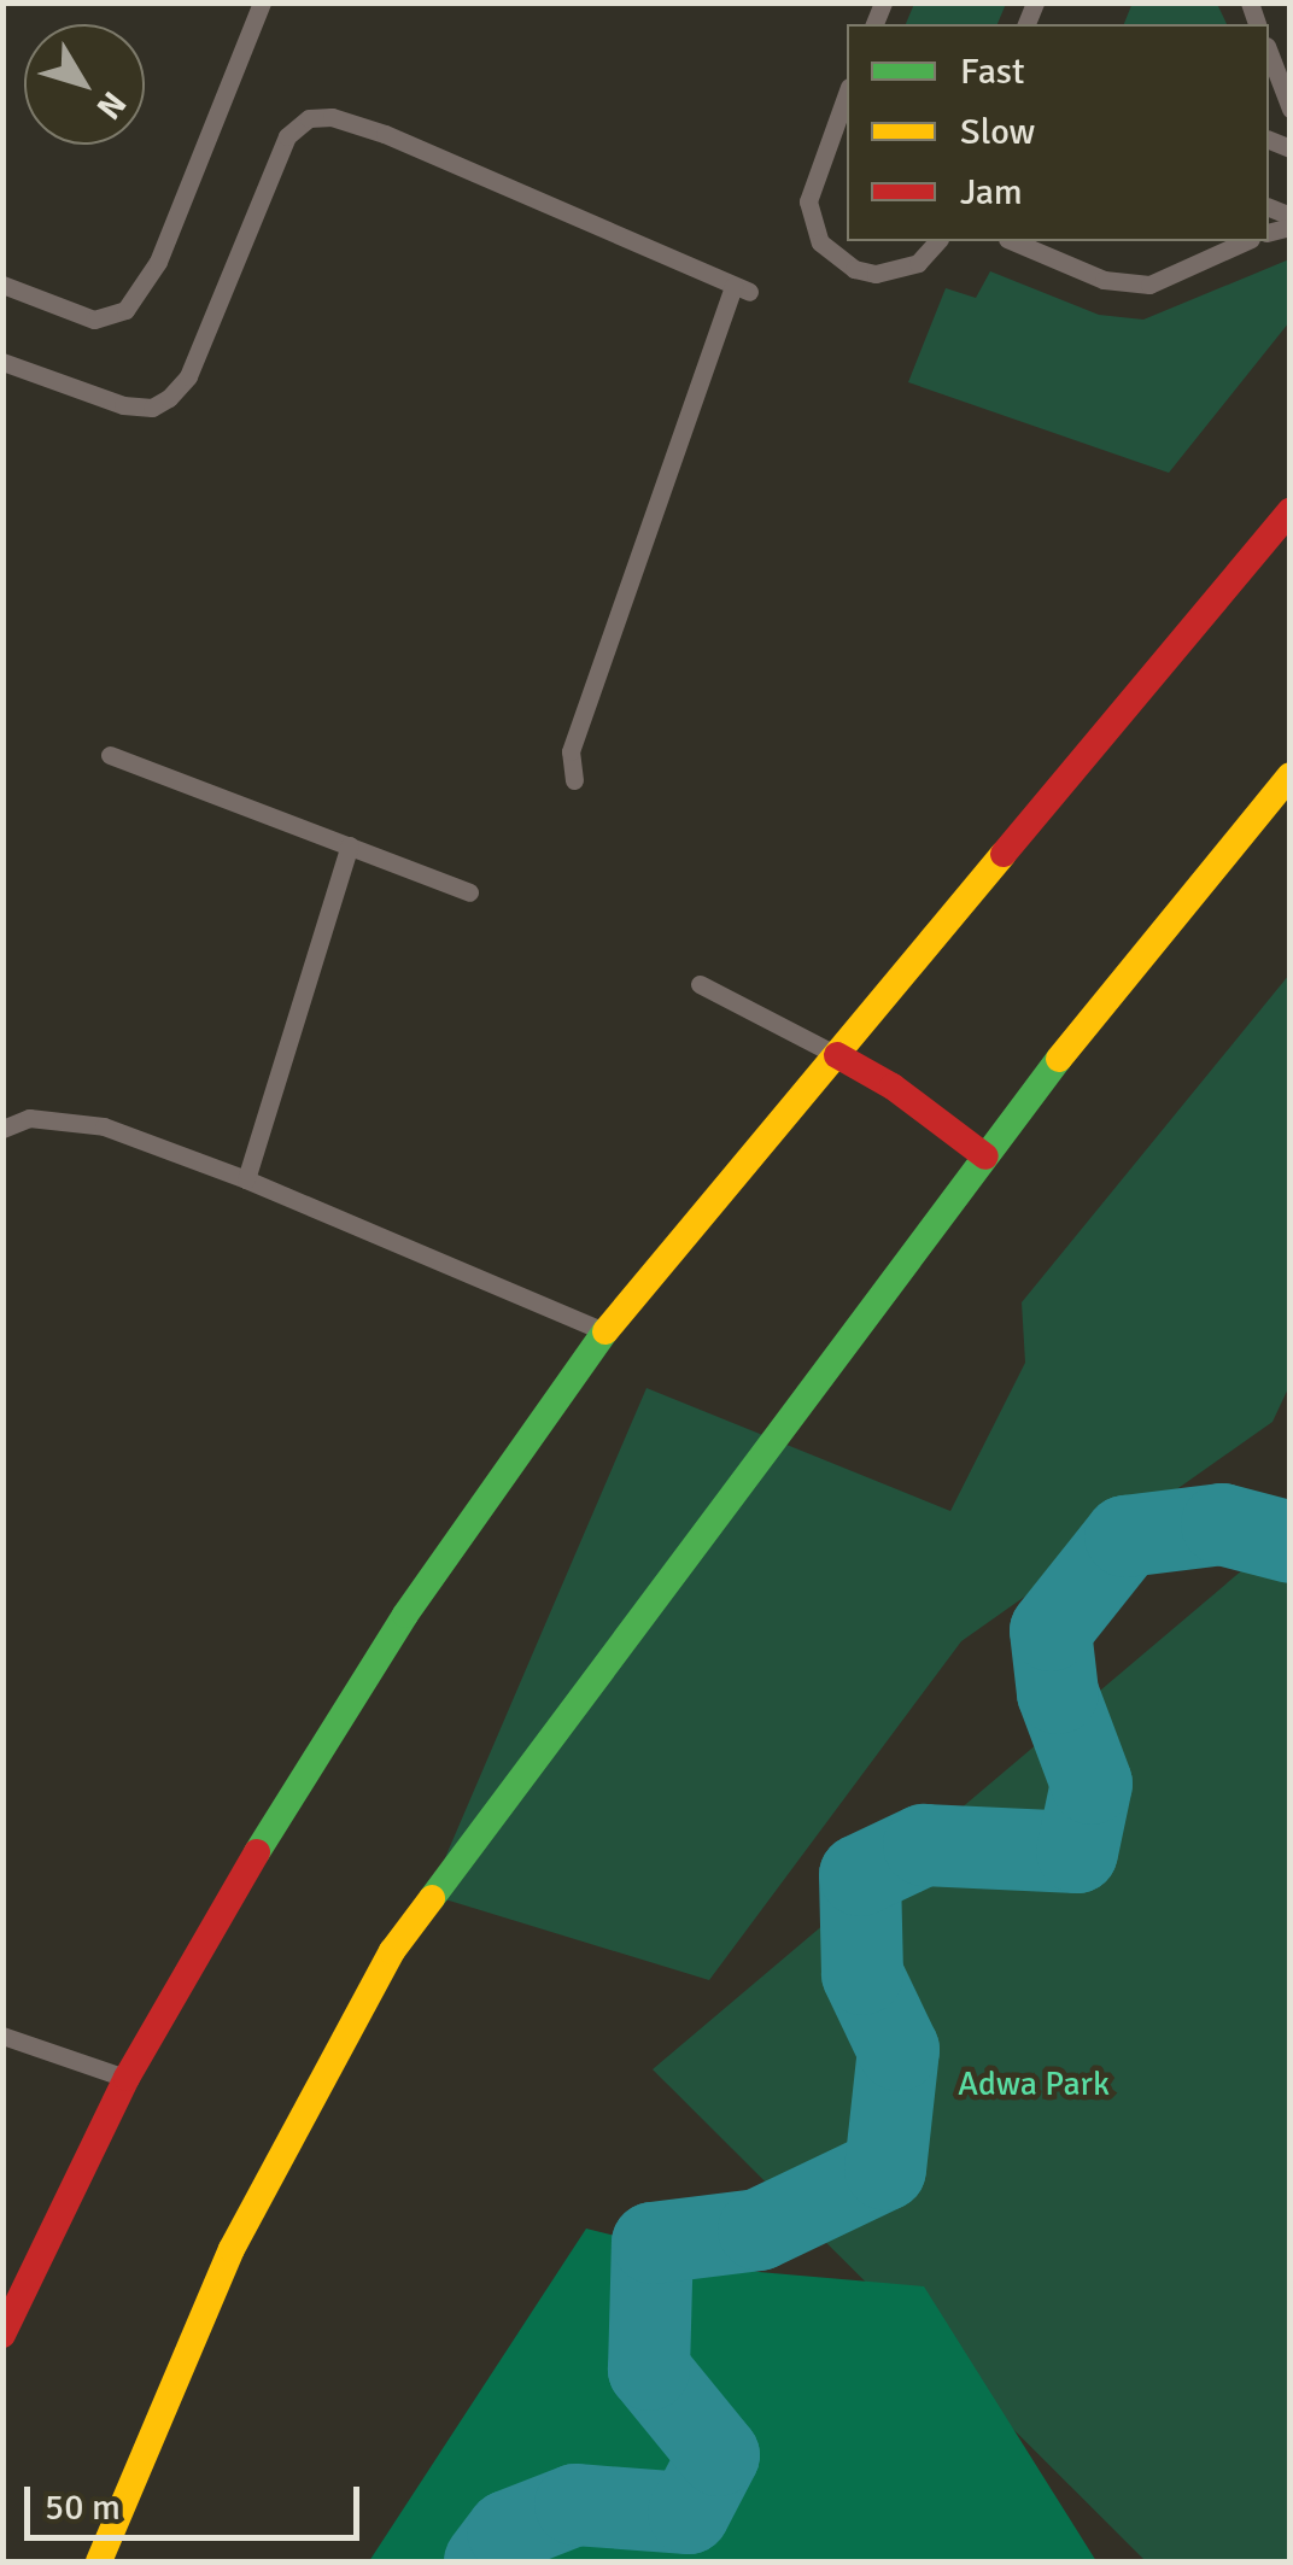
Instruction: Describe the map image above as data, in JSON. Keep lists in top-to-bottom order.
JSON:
{
  "parks": ["Adwa Park"],
  "legend": ["Fast", "Slow", "Jam"],
  "scale_bar": "50 m",
  "north": "bottom right"
}
